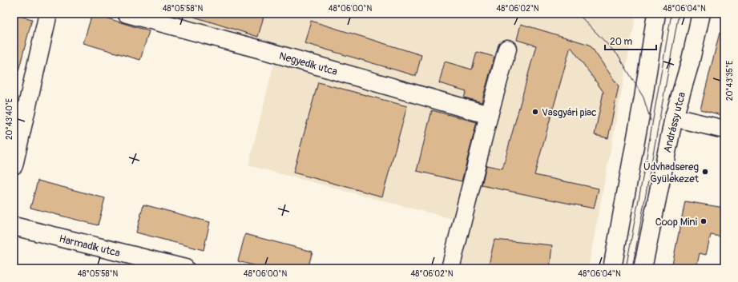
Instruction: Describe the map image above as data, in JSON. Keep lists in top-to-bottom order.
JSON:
{
  "streets": {
    "street": ["Negyedik utca", "Andrássy utca", "Harmadik utca"]
  },
  "places": ["Vasgyári piac", "Üdvhadsereg Gyülekezet", "Coop Mini"],
  "scale_bar": "20 m",
  "coordinates": [
    "48°05'58\"N",
    "48°06'00\"N",
    "48°06'02\"N",
    "48°06'04\"N",
    "20°43'35\"E",
    "20°43'40\"E"
  ]
}
